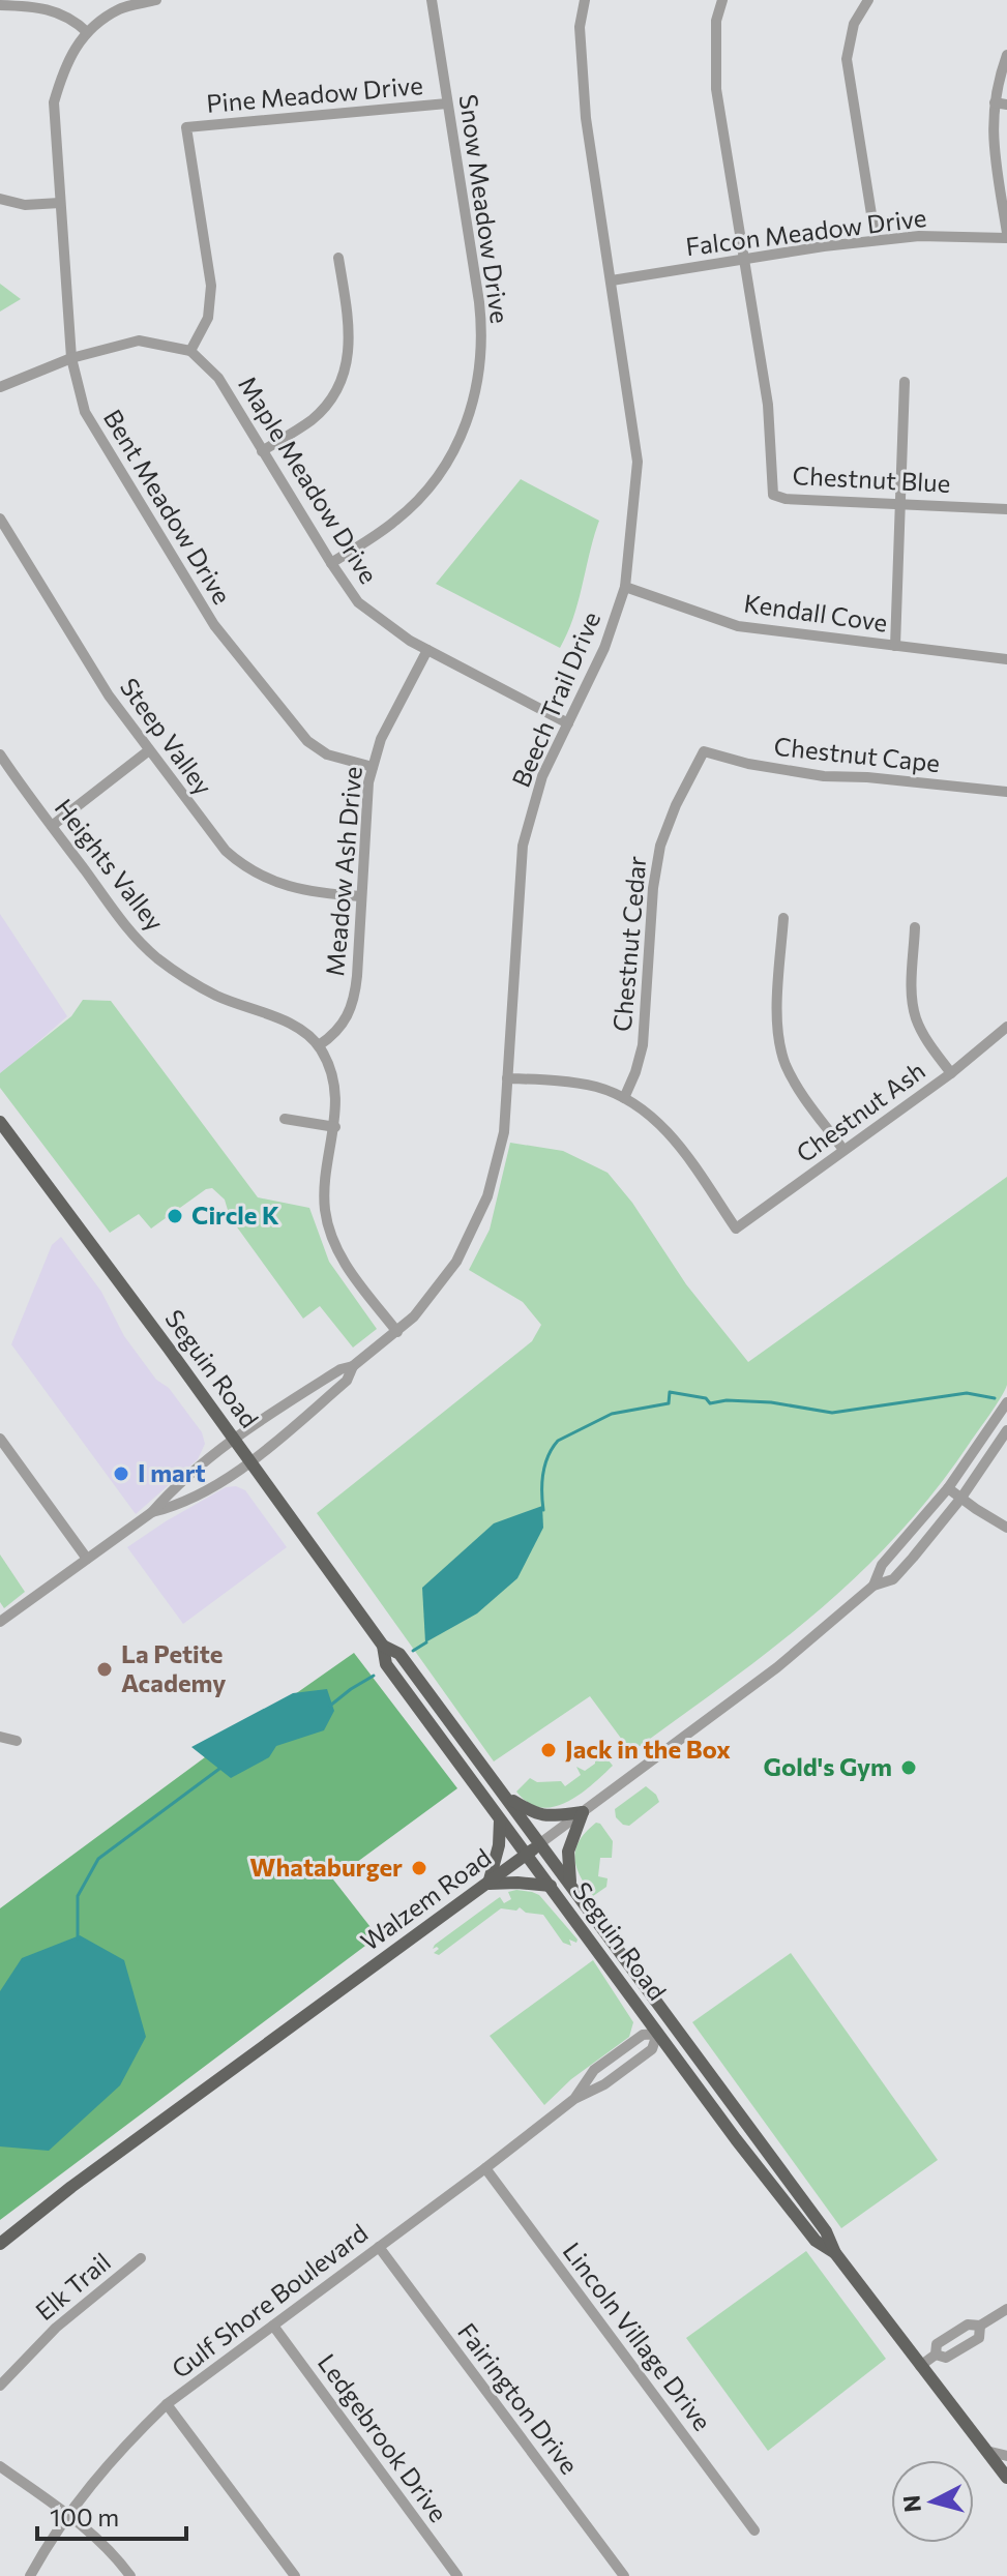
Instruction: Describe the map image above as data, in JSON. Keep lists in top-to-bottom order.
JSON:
{
  "streets": {
    "main road": ["Seguin Road", "Walzem Road"],
    "street": [
      "Pine Meadow Drive",
      "Snow Meadow Drive",
      "Falcon Meadow Drive",
      "Maple Meadow Drive",
      "Chestnut Blue",
      "Bent Meadow Drive",
      "Kendall Cove",
      "Beech Trail Drive",
      "Steep Valley",
      "Chestnut Cape",
      "Heights Valley",
      "Meadow Ash Drive",
      "Chestnut Cedar",
      "Chestnut Ash",
      "Elk Trail",
      "Gulf Shore Boulevard",
      "Lincoln Village Drive",
      "Fairington Drive",
      "Ledgebrook Drive"
    ]
  },
  "crossings": [
    ["Pine Meadow Drive", "Snow Meadow Drive"],
    ["Pine Meadow Drive", "Maple Meadow Drive"],
    ["Snow Meadow Drive", "Maple Meadow Drive"],
    ["Falcon Meadow Drive", "Chestnut Blue"],
    ["Falcon Meadow Drive", "Beech Trail Drive"],
    ["Maple Meadow Drive", "Beech Trail Drive"],
    ["Maple Meadow Drive", "Meadow Ash Drive"],
    ["Bent Meadow Drive", "Meadow Ash Drive"],
    ["Kendall Cove", "Beech Trail Drive"],
    ["Beech Trail Drive", "Seguin Road"],
    ["Steep Valley", "Meadow Ash Drive"],
    ["Chestnut Cape", "Chestnut Cedar"],
    ["Heights Valley", "Meadow Ash Drive"],
    ["Chestnut Cedar", "Chestnut Ash"],
    ["Seguin Road", "Walzem Road"],
    ["Seguin Road", "Gulf Shore Boulevard"],
    ["Gulf Shore Boulevard", "Lincoln Village Drive"],
    ["Gulf Shore Boulevard", "Fairington Drive"],
    ["Gulf Shore Boulevard", "Ledgebrook Drive"]
  ],
  "places": [
    "Circle K",
    "I mart",
    "La Petite Academy",
    "Jack in the Box",
    "Gold's Gym",
    "Whataburger"
  ],
  "scale_bar": "100 m",
  "north": "left"
}
